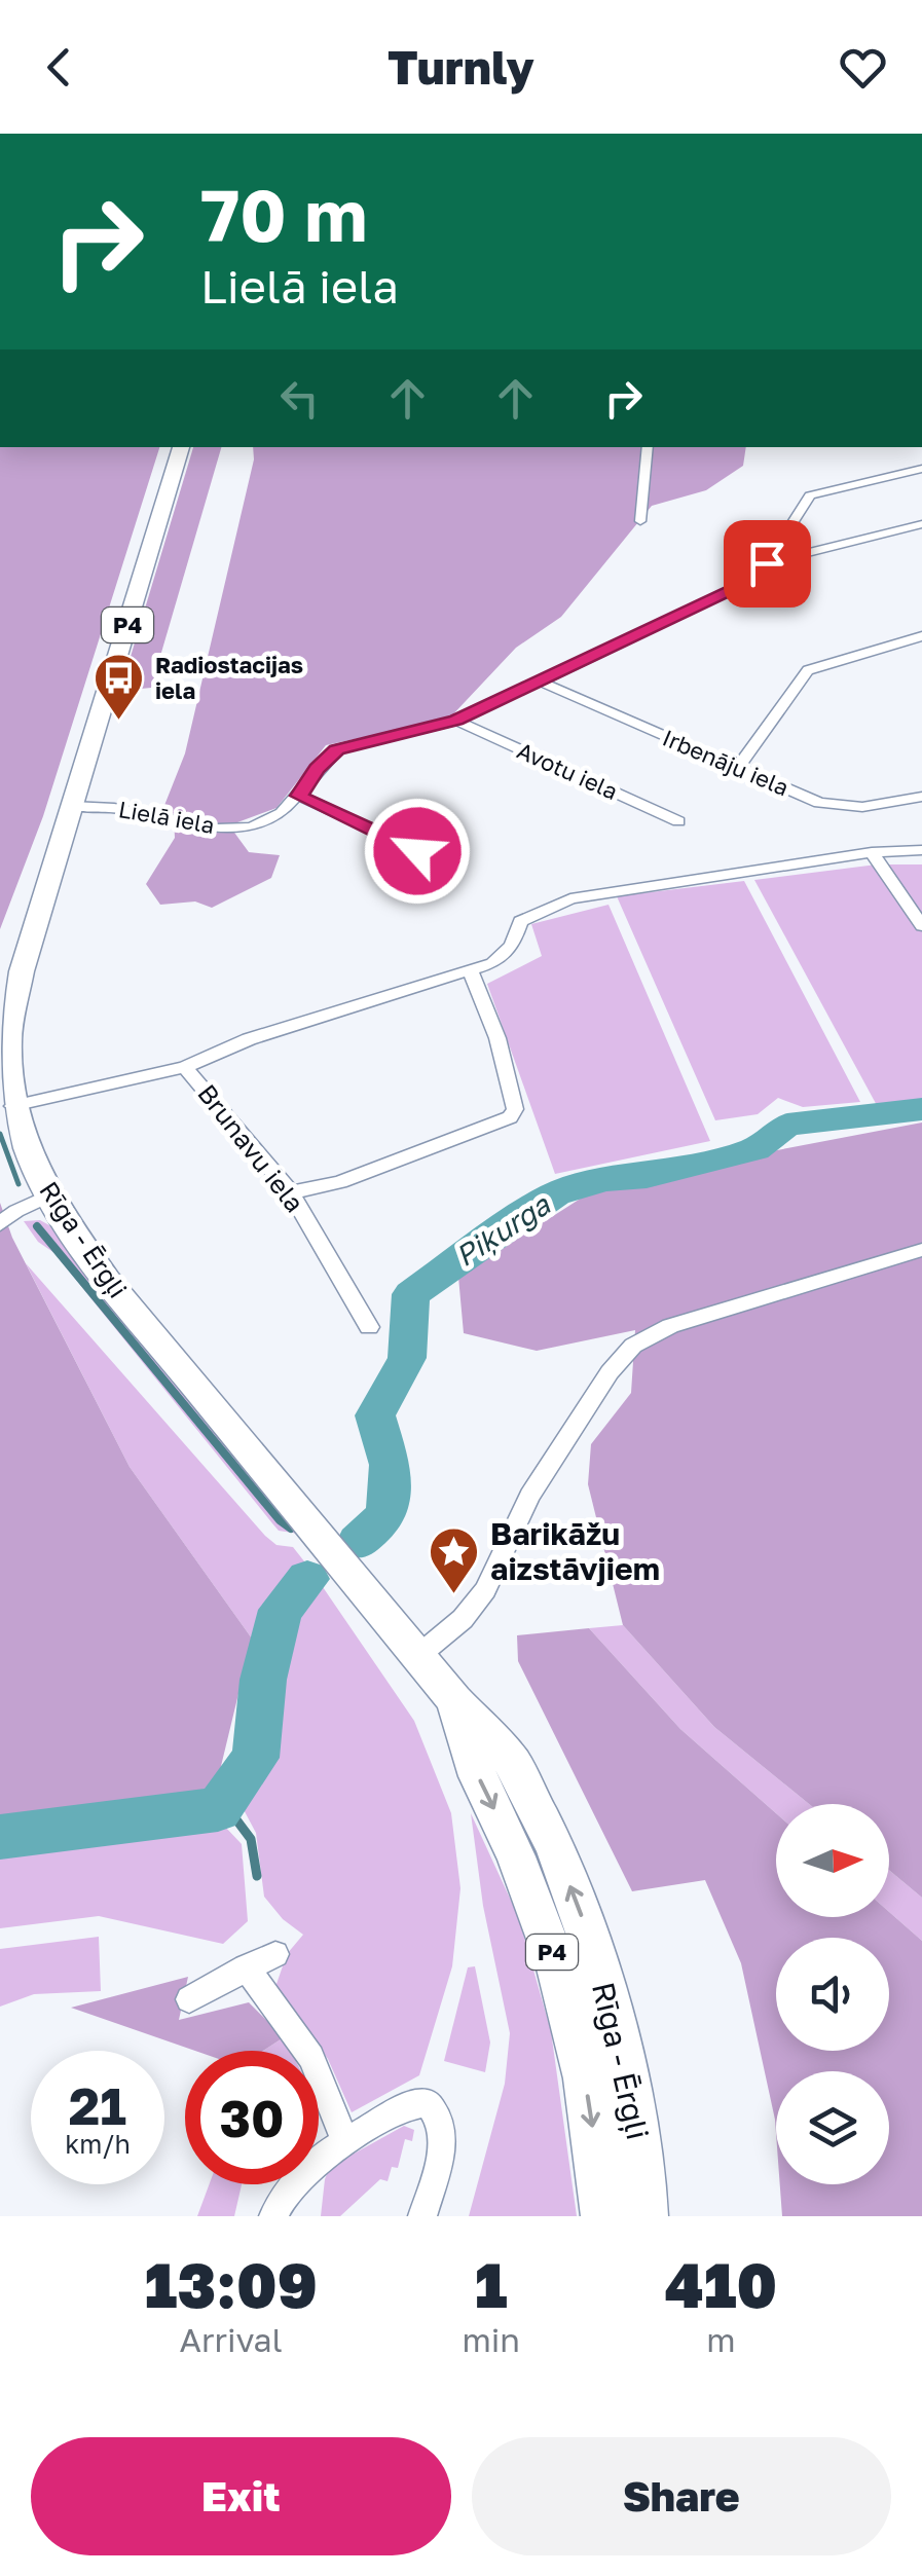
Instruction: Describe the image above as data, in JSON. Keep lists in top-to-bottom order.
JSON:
{
  "streets": {
    "main road": ["P4", "Rīga - Ērgļi"],
    "street": [
      "Irbenāju iela",
      "Avotu iela",
      "Lielā iela",
      "Brunavu iela"
    ]
  },
  "crossings": [
    ["Irbenāju iela", "Lielā iela"],
    ["Avotu iela", "Lielā iela"],
    ["Lielā iela", "Rīga - Ērgļi"],
    ["Brunavu iela", "Rīga - Ērgļi"]
  ],
  "water": ["Piķurga"],
  "places": {
    "bus stop": ["Radiostacijas iela"],
    "place": ["Barikāžu aizstāvjiem"]
  },
  "north": "right",
  "page": {
    "header": "Turnly",
    "turn": ["70 m", "Lielā iela"],
    "speed": "21 km/h",
    "limit": "30",
    "eta": [
      "13:09",
      "Arrival",
      "1",
      "min",
      "410",
      "m"
    ],
    "buttons": ["Exit", "Share"]
  }
}
